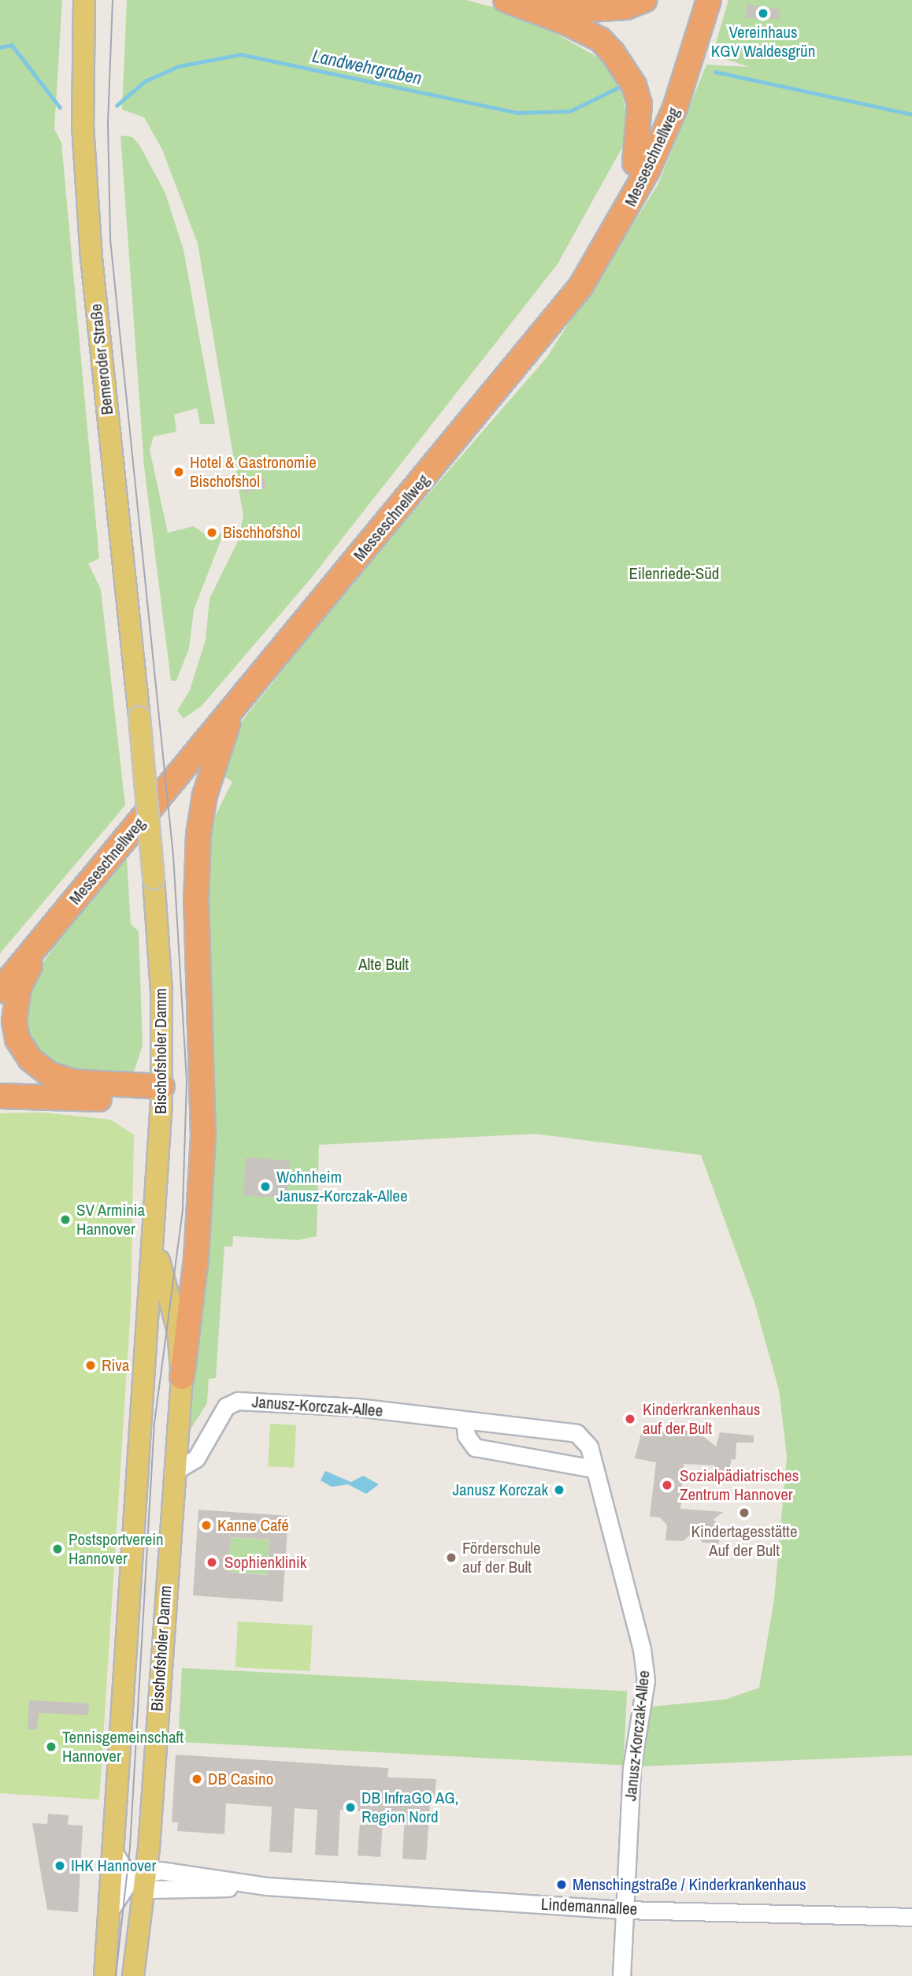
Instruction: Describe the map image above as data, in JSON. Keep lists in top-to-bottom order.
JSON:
{
  "streets": {
    "highway": ["Messeschnellweg"],
    "main road": ["Bemeroder Straße", "Bischofsholer Damm"],
    "street": ["Janusz-Korczak-Allee", "Lindemannallee"]
  },
  "crossings": [
    ["Bemeroder Straße", "Bischofsholer Damm"],
    ["Bischofsholer Damm", "Janusz-Korczak-Allee"],
    ["Bischofsholer Damm", "Lindemannallee"],
    ["Janusz-Korczak-Allee", "Lindemannallee"]
  ],
  "water": ["Landwehrgraben"],
  "parks": ["Eilenriede-Süd", "Alte Bult"],
  "places": [
    "Vereinhaus KGV Waldesgrün",
    "Hotel & Gastronomie Bischofshol",
    "Bischhofshol",
    "Wohnheim Janusz-Korczak-Allee",
    "SV Arminia Hannover",
    "Riva",
    "Kinderkrankenhaus auf der Bult",
    "Sozialpädiatrisches Zentrum Hannover",
    "Janusz Korczak",
    "Kindertagesstätte Auf der Bult",
    "Kanne Café",
    "Postsportverein Hannover",
    "Förderschule auf der Bult",
    "Sophienklinik",
    "Tennisgemeinschaft Hannover",
    "DB Casino",
    "DB InfraGO AG, Region Nord",
    "IHK Hannover",
    "Menschingstraße / Kinderkrankenhaus"
  ]
}
